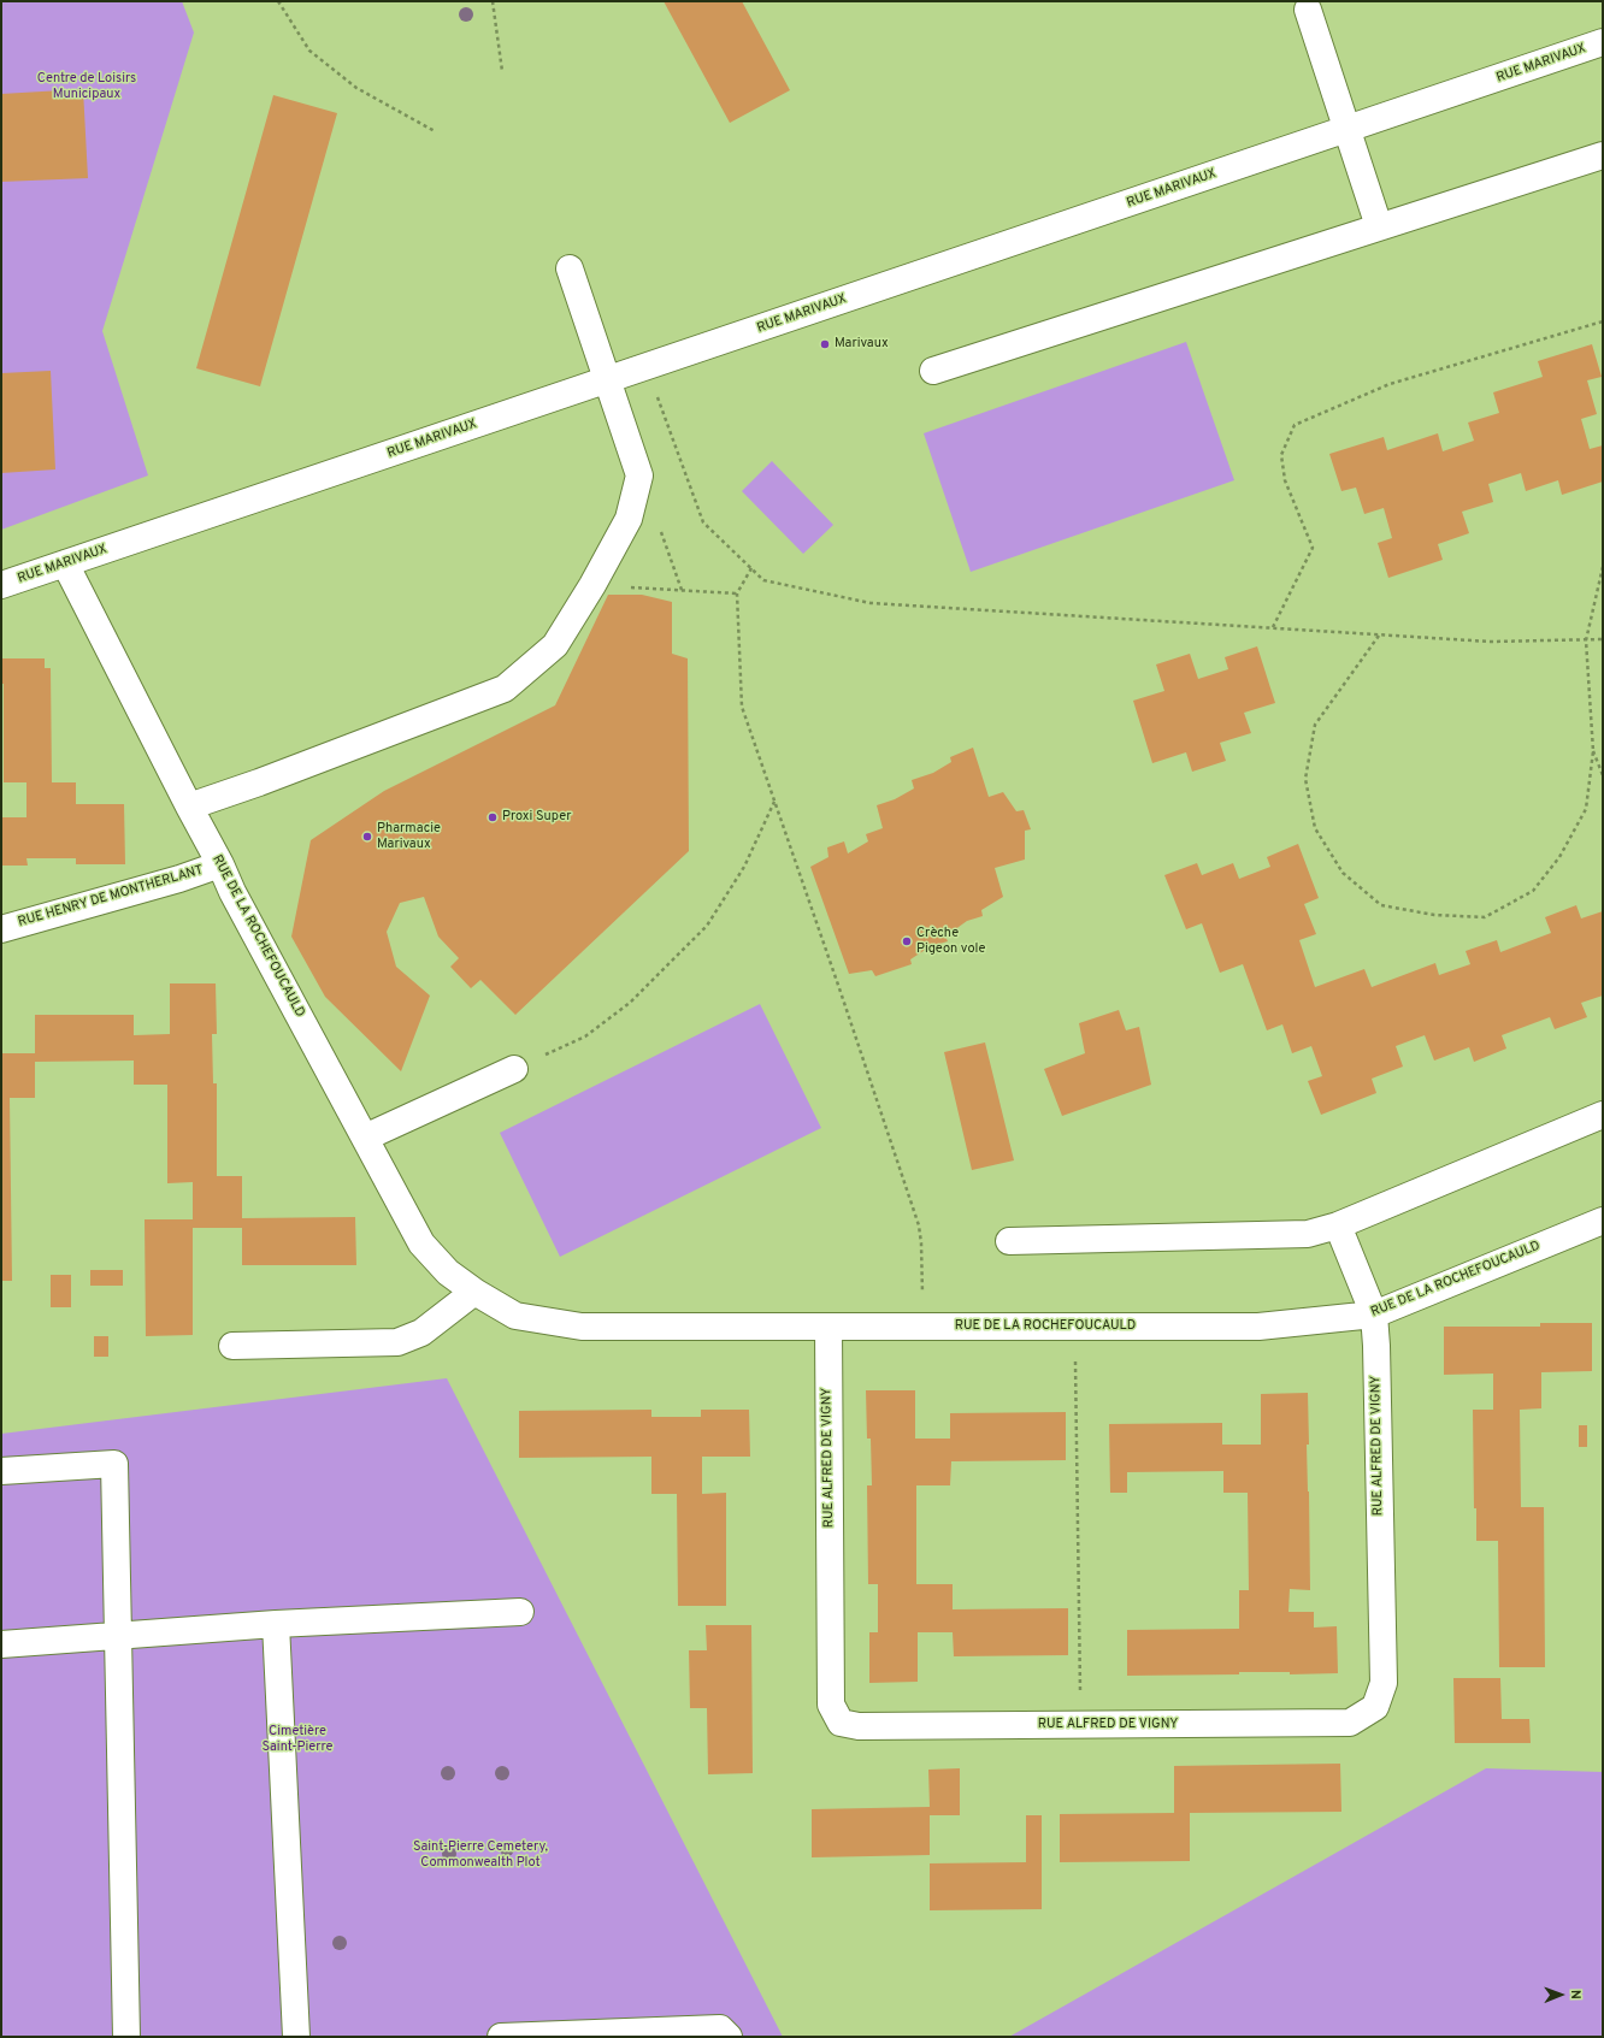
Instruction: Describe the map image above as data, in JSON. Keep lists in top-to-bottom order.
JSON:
{
  "streets": {
    "street": [
      "RUE MARIVAUX",
      "RUE HENRY DE MONTHERLANT",
      "RUE DE LA ROCHEFOUCAULD",
      "RUE ALFRED DE VIGNY"
    ]
  },
  "crossings": [
    ["RUE MARIVAUX", "RUE DE LA ROCHEFOUCAULD"],
    ["RUE HENRY DE MONTHERLANT", "RUE DE LA ROCHEFOUCAULD"],
    ["RUE DE LA ROCHEFOUCAULD", "RUE ALFRED DE VIGNY"]
  ],
  "parks": ["Centre de Loisirs Municipaux", "Cimetière Saint-Pierre", "Saint-Pierre Cemetery, Commonwealth Plot"],
  "places": [
    "Marivaux",
    "Proxi Super",
    "Pharmacie Marivaux",
    "Crèche Pigeon vole"
  ],
  "north": "right"
}
